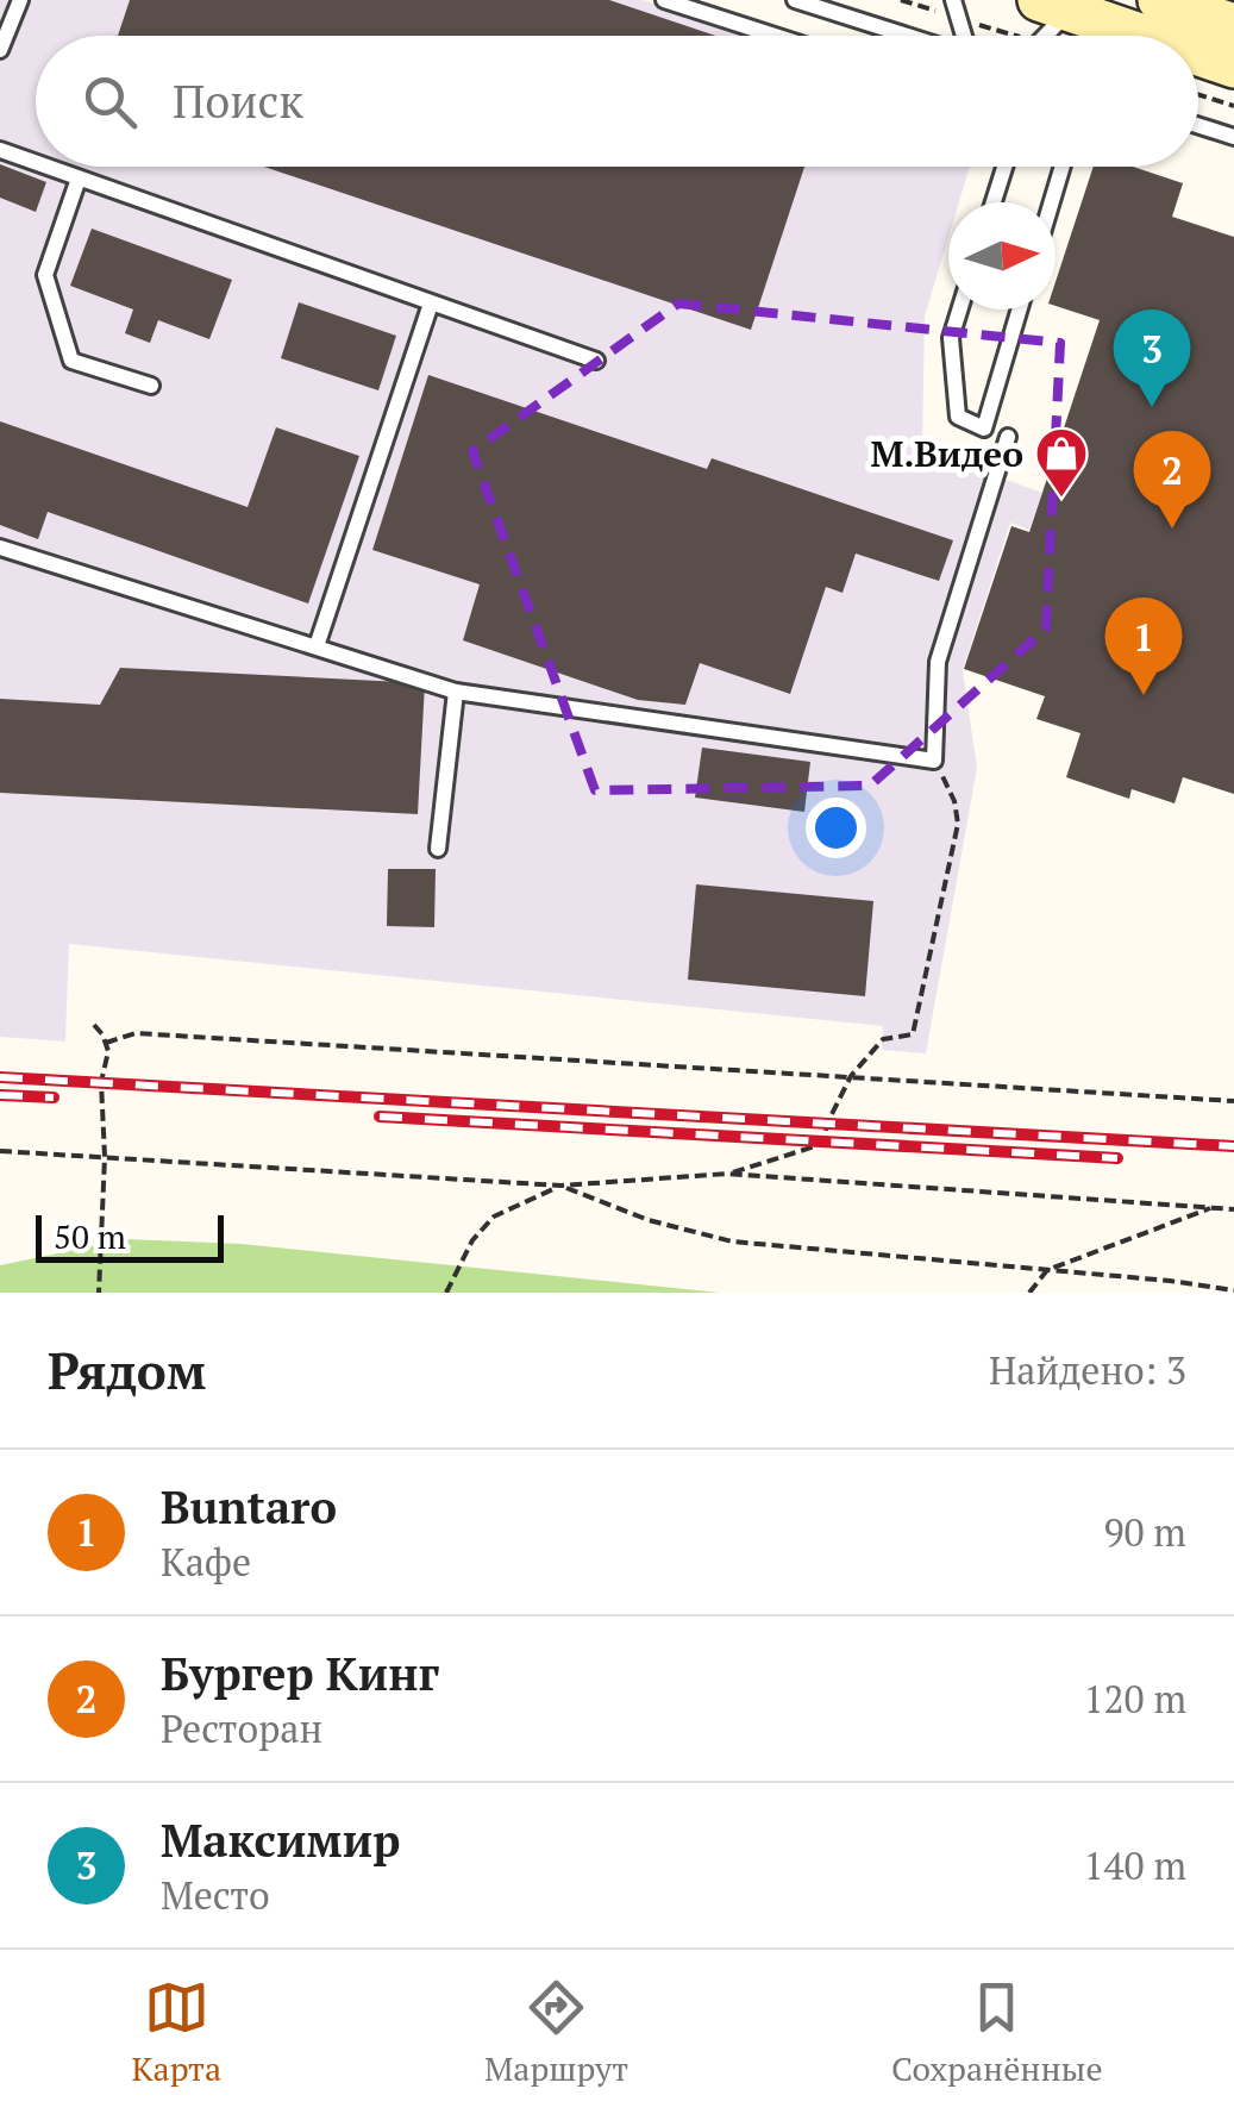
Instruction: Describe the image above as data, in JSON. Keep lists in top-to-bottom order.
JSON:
{
  "places": {
    "shop": ["М.Видео"]
  },
  "scale_bar": "50 m",
  "north": "right",
  "page": {
    "search": "Поиск",
    "pins": ["3", "2", "1"],
    "scale": "50 m",
    "heading": ["Рядом", "Найдено: 3"],
    "list": [
      {
        "mark": "1",
        "name": "Buntaro",
        "note": "Кафе",
        "value": "90 m"
      },
      {
        "mark": "2",
        "name": "Бургер Кинг",
        "note": "Ресторан",
        "value": "120 m"
      },
      {
        "mark": "3",
        "name": "Максимир",
        "note": "Место",
        "value": "140 m"
      }
    ],
    "nav": ["Карта", "Маршрут", "Сохранённые"]
  }
}
